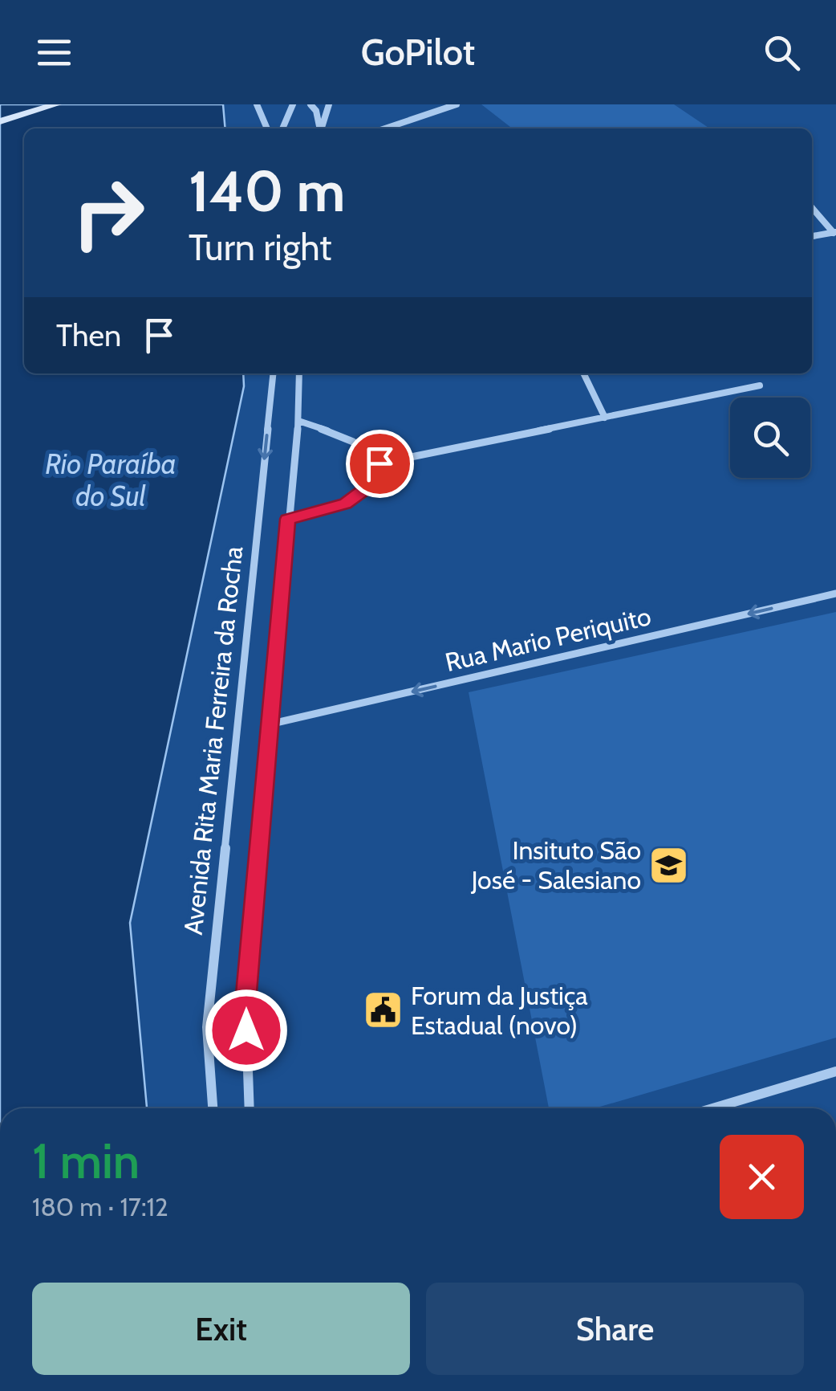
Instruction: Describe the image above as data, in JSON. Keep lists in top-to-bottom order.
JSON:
{
  "streets": {
    "street": ["Rua Mario Periquito", "Avenida Rita Maria Ferreira da Rocha"]
  },
  "crossings": [
    ["Rua Mario Periquito", "Avenida Rita Maria Ferreira da Rocha"]
  ],
  "one_way": ["Rua Mario Periquito"],
  "water": ["Rio Paraíba do Sul"],
  "places": {
    "school or university": ["Insituto São José - Salesiano"],
    "public building": ["Forum da Justiça Estadual (novo)"]
  },
  "page": {
    "header": "GoPilot",
    "turn": ["140 m", "Turn right"],
    "then": "Then",
    "heading": ["1 min", "180 m · 17:12"],
    "buttons": ["Exit", "Share"]
  }
}
